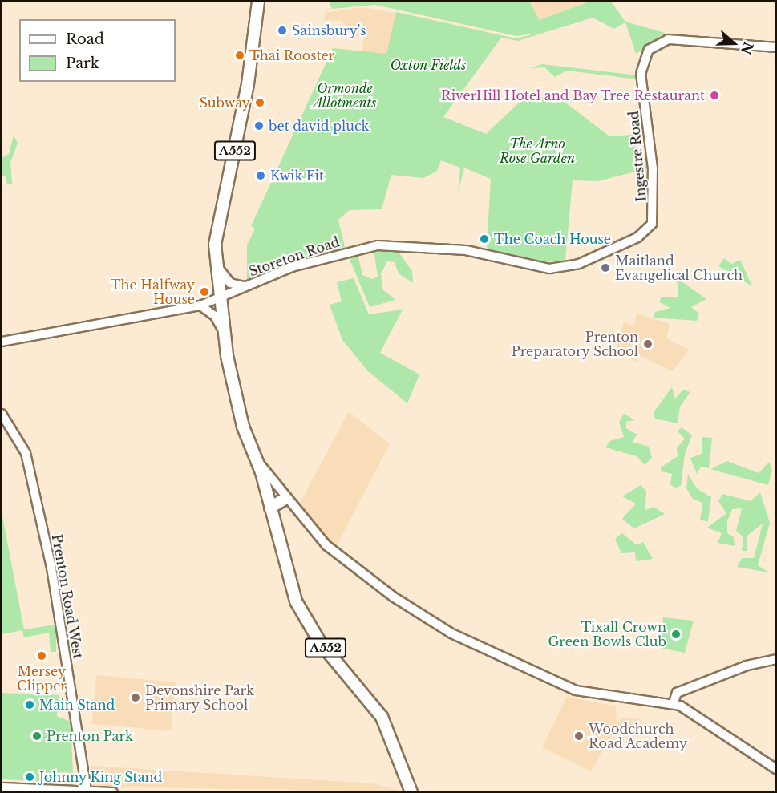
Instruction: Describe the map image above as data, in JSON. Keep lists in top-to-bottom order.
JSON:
{
  "streets": {
    "highway": ["A552"],
    "street": ["Ingestre Road", "Storeton Road", "Prenton Road West"]
  },
  "crossings": [
    ["A552", "Storeton Road"],
    ["Ingestre Road", "Storeton Road"]
  ],
  "parks": ["Oxton Fields", "Ormonde Allotments", "The Arno Rose Garden"],
  "places": [
    "Sainsbury's",
    "Thai Rooster",
    "RiverHill Hotel and Bay Tree Restaurant",
    "Subway",
    "bet david pluck",
    "Kwik Fit",
    "The Coach House",
    "Maitland Evangelical Church",
    "The Halfway House",
    "Prenton Preparatory School",
    "Tixall Crown Green Bowls Club",
    "Mersey Clipper",
    "Devonshire Park Primary School",
    "Main Stand",
    "Prenton Park",
    "Woodchurch Road Academy",
    "Johnny King Stand"
  ],
  "legend": ["Road", "Park"],
  "north": "right"
}
